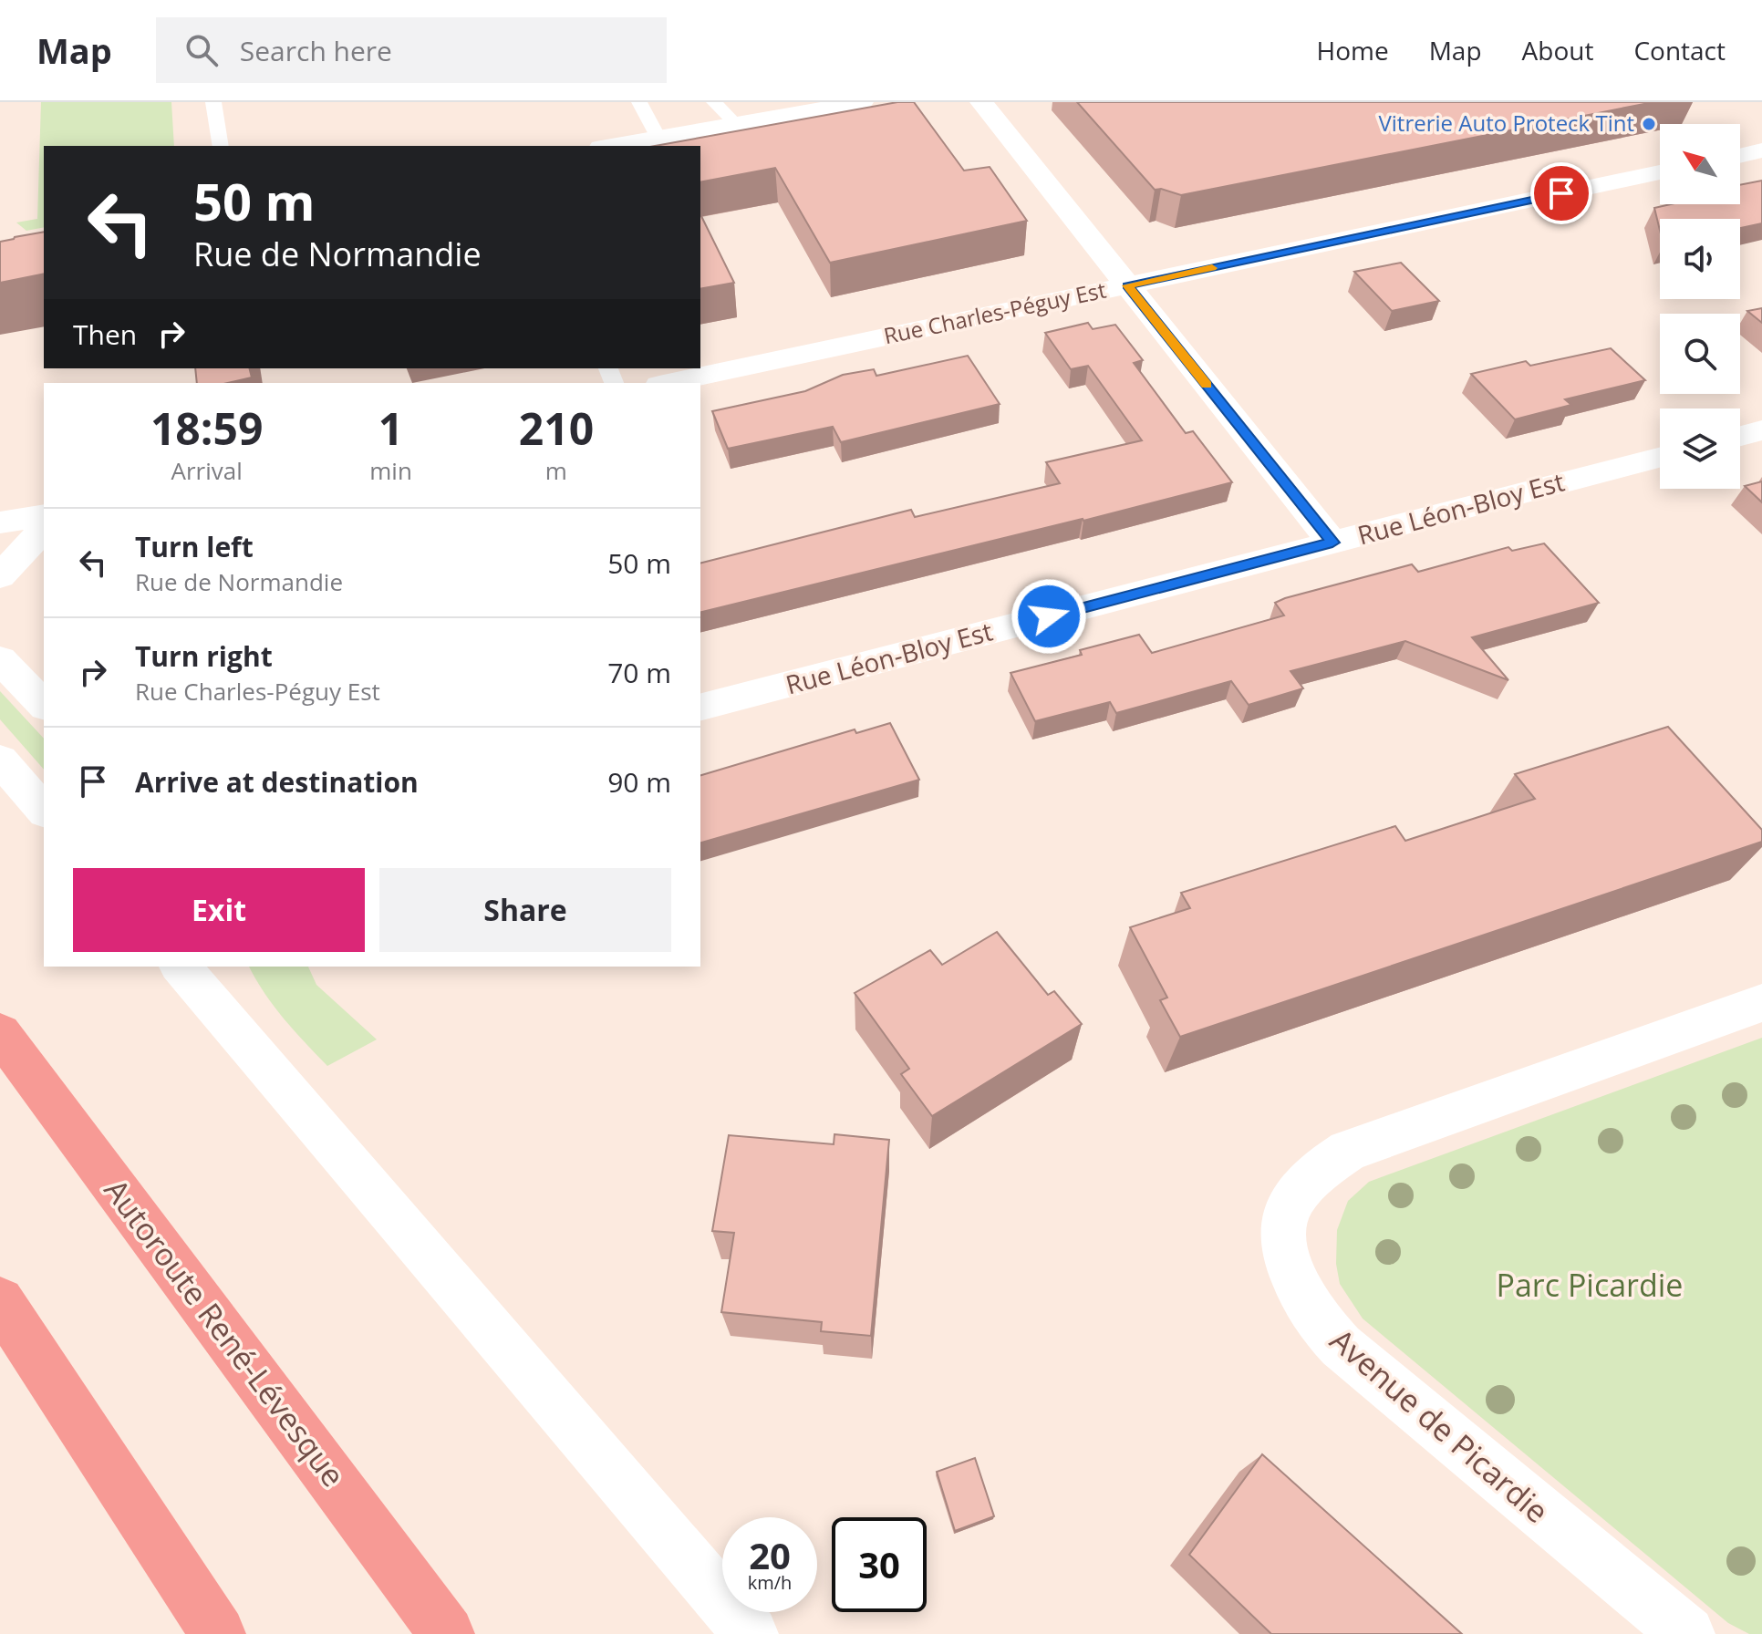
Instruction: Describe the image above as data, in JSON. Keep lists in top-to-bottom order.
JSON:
{
  "streets": {
    "highway": ["Autoroute René-Lévesque"],
    "street": ["Rue Charles-Péguy Est", "Rue Léon-Bloy Est", "Avenue de Picardie"]
  },
  "parks": ["Parc Picardie"],
  "places": ["Vitrerie Auto Proteck Tint"],
  "north": "top left",
  "page": {
    "header": "Map",
    "search": "Search here",
    "nav": [
      "Home",
      "Map",
      "About",
      "Contact"
    ],
    "turn": ["50 m", "Rue de Normandie"],
    "then": "Then",
    "eta": [
      "18:59",
      "Arrival",
      "1",
      "min",
      "210",
      "m"
    ],
    "list": [
      {
        "name": "Turn left",
        "note": "Rue de Normandie",
        "value": "50 m"
      },
      {
        "name": "Turn right",
        "note": "Rue Charles-Péguy Est",
        "value": "70 m"
      },
      {
        "name": "Arrive at destination",
        "value": "90 m"
      }
    ],
    "buttons": ["Exit", "Share"],
    "speed": "20 km/h",
    "limit": "30"
  }
}
